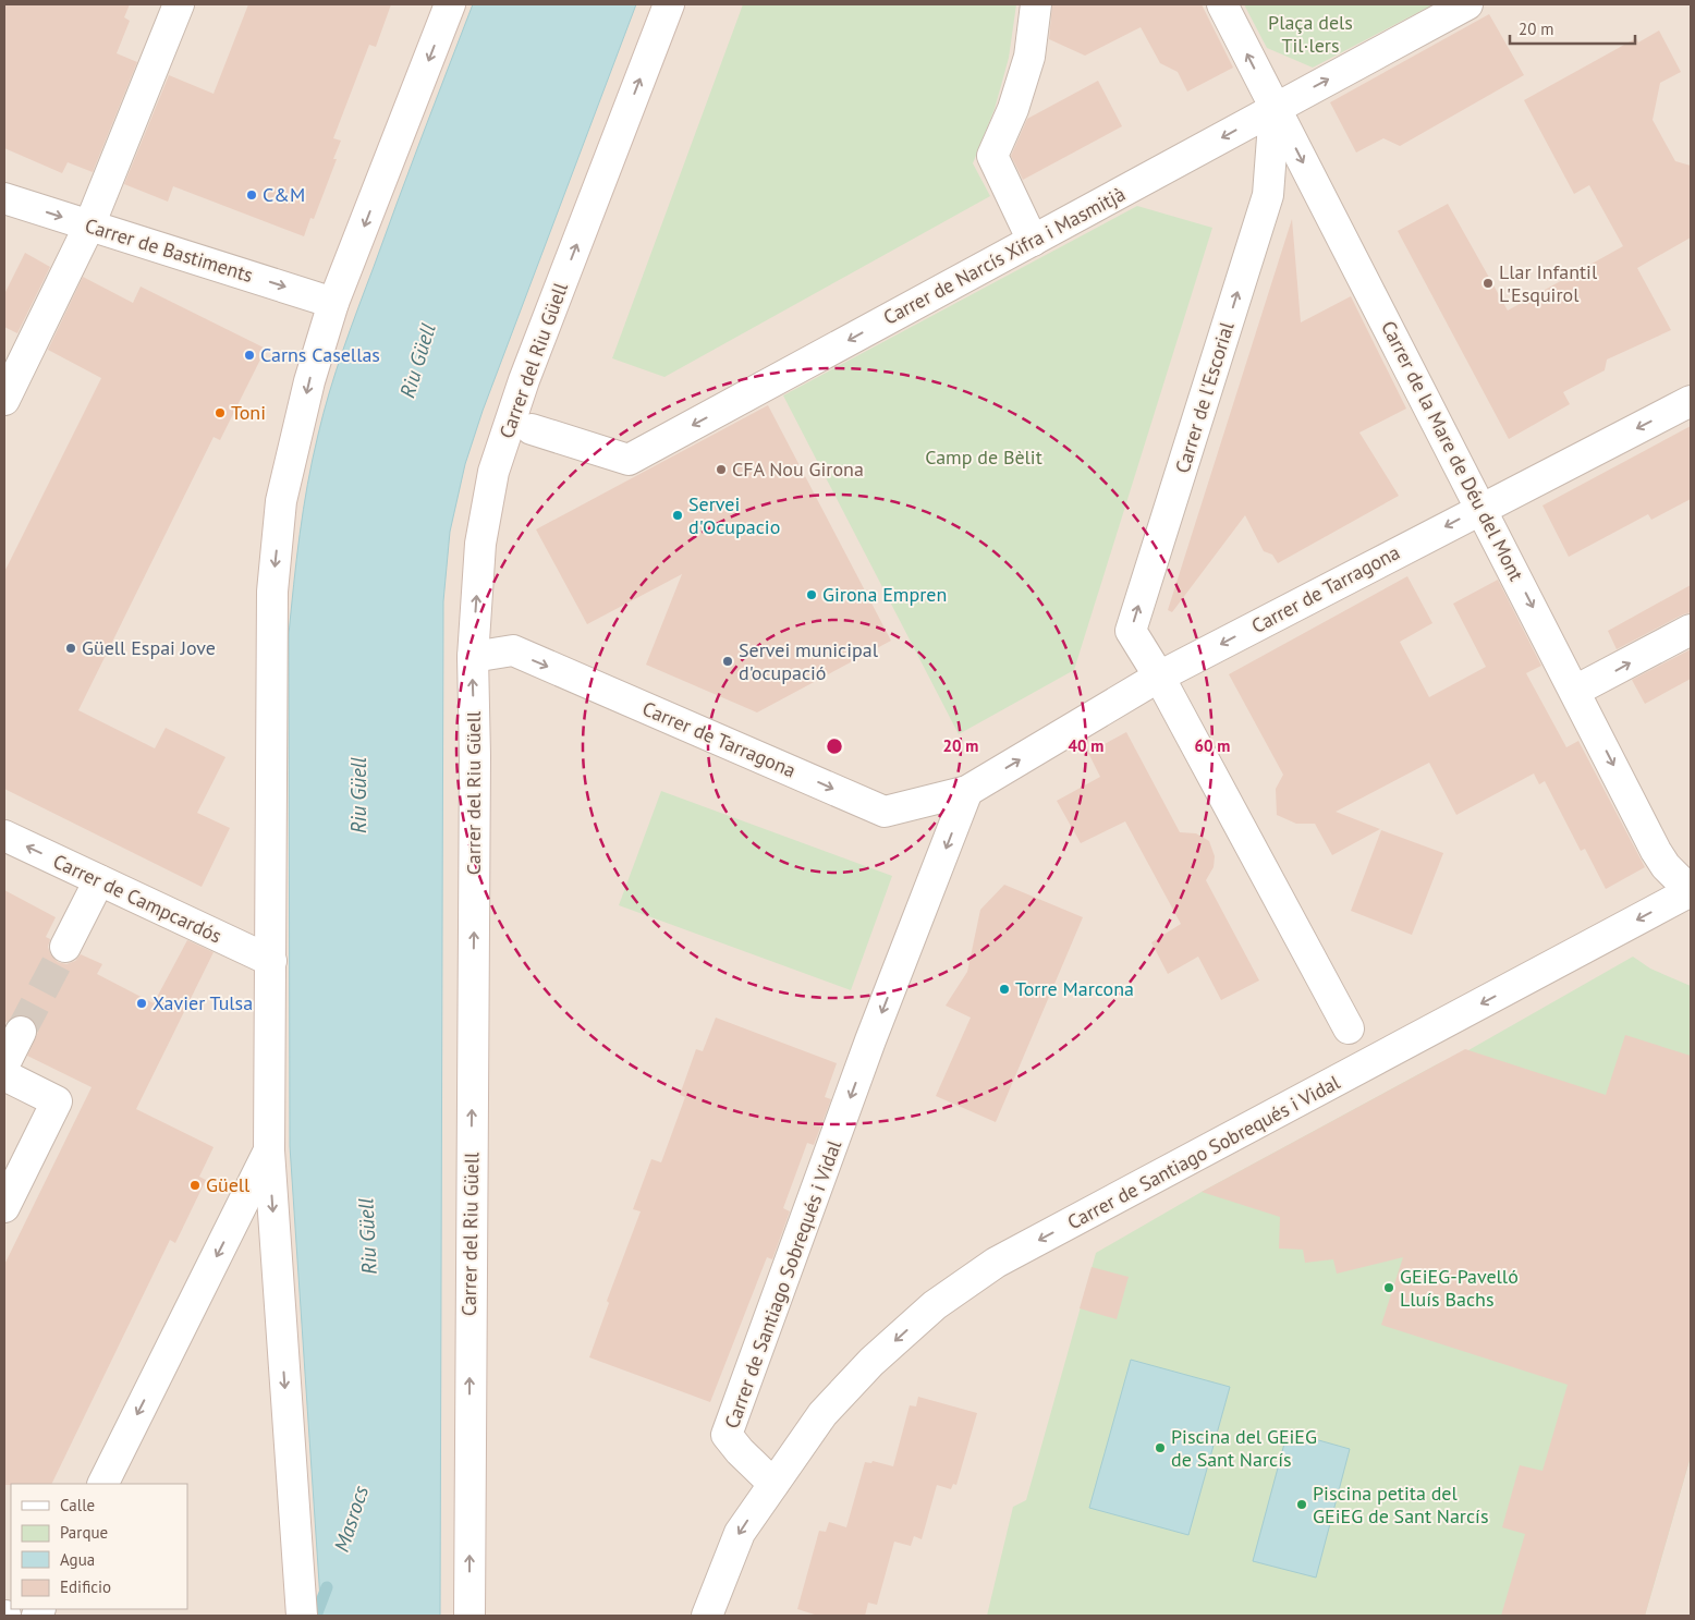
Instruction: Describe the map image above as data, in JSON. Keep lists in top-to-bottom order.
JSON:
{
  "streets": {
    "street": [
      "Carrer de Bastiments",
      "Carrer de Narcís Xifra i Masmitjà",
      "Carrer del Riu Güell",
      "Carrer de l'Escorial",
      "Carrer de la Mare de Déu del Mont",
      "Carrer de Tarragona",
      "Carrer de Campcardós",
      "Carrer de Santiago Sobrequés i Vidal"
    ]
  },
  "crossings": [
    ["Carrer de Narcís Xifra i Masmitjà", "Carrer de l'Escorial"],
    ["Carrer de Narcís Xifra i Masmitjà", "Carrer de la Mare de Déu del Mont"],
    ["Carrer del Riu Güell", "Carrer de Tarragona"],
    ["Carrer de l'Escorial", "Carrer de la Mare de Déu del Mont"],
    ["Carrer de l'Escorial", "Carrer de Tarragona"],
    ["Carrer de la Mare de Déu del Mont", "Carrer de Tarragona"],
    ["Carrer de la Mare de Déu del Mont", "Carrer de Santiago Sobrequés i Vidal"],
    ["Carrer de Tarragona", "Carrer de Santiago Sobrequés i Vidal"]
  ],
  "one_way": [
    "Carrer de Bastiments",
    "Carrer de l'Escorial",
    "Carrer de Campcardós",
    "Carrer de Santiago Sobrequés i Vidal"
  ],
  "water": ["Riu Güell", "Masrocs"],
  "parks": ["Plaça dels Til·lers", "Camp de Bèlit"],
  "places": [
    "C&M",
    "Llar Infantil L'Esquirol",
    "Carns Casellas",
    "Toni",
    "CFA Nou Girona",
    "Servei d'Ocupacio",
    "Girona Empren",
    "Güell Espai Jove",
    "Servei municipal d'ocupació",
    "Torre Marcona",
    "Xavier Tulsa",
    "Güell",
    "GEiEG-Pavelló Lluís Bachs",
    "Piscina del GEiEG de Sant Narcís",
    "Piscina petita del GEiEG de Sant Narcís"
  ],
  "legend": [
    "Calle",
    "Parque",
    "Agua",
    "Edificio"
  ],
  "scale_bar": "20 m",
  "rings": ["20 m", "40 m", "60 m"]
}
